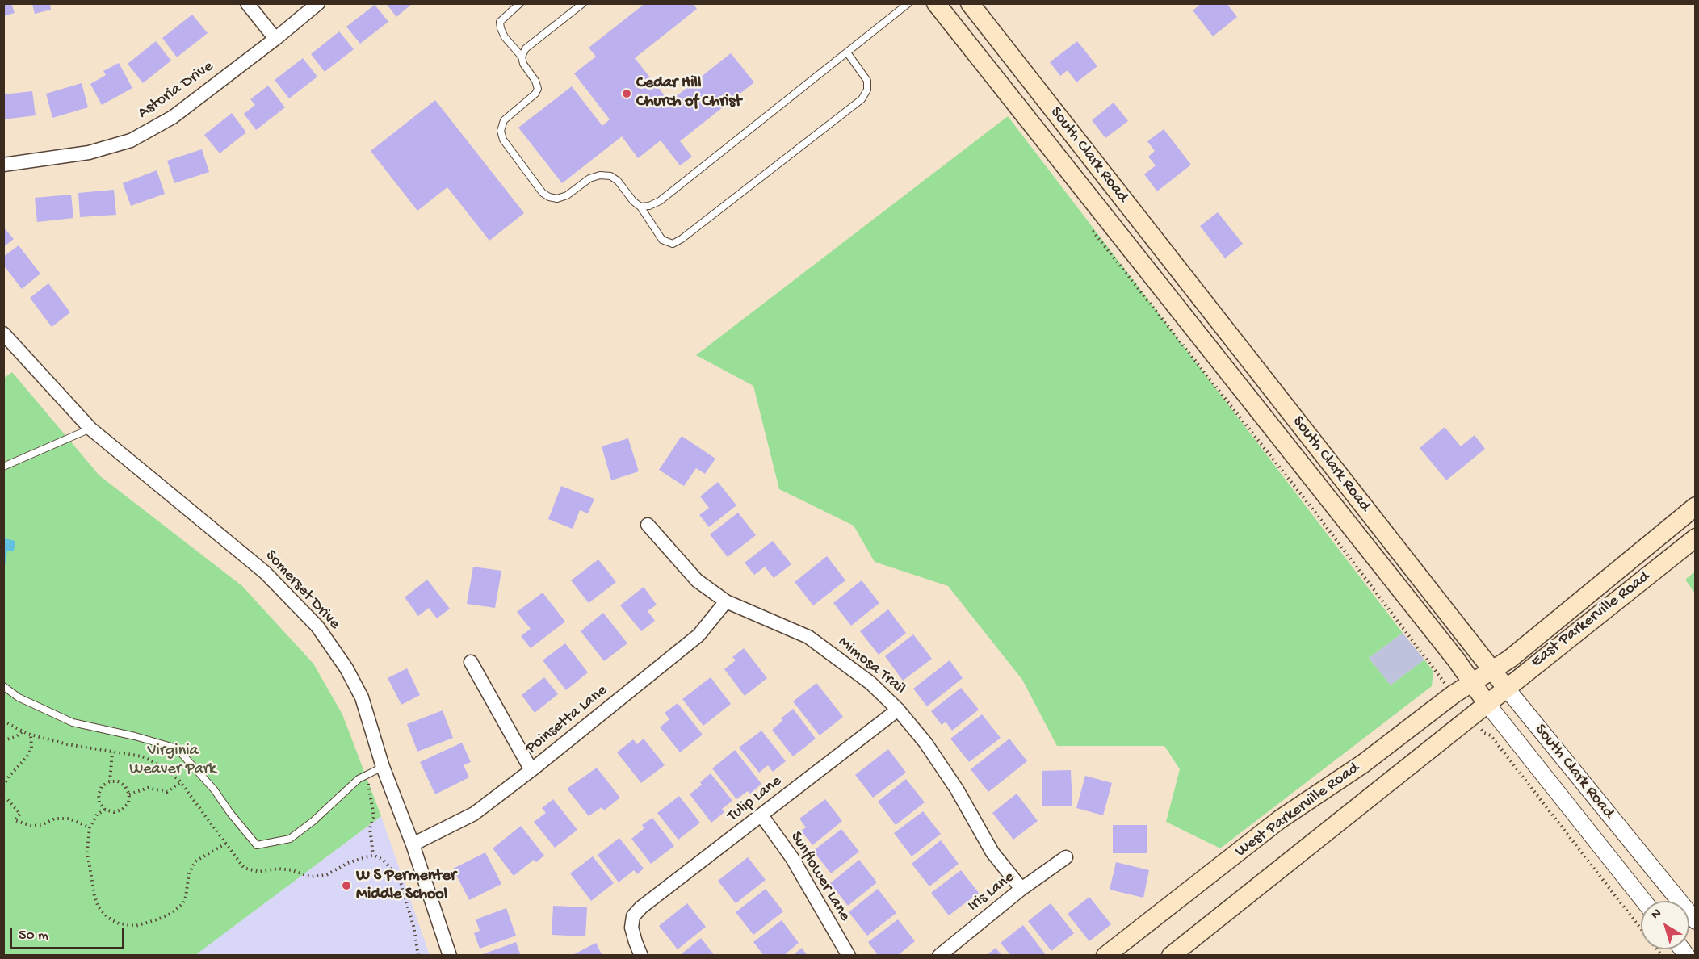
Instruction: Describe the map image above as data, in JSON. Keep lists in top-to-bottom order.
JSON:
{
  "streets": {
    "main road": ["South Clark Road", "East Parkerville Road", "West Parkerville Road"],
    "street": [
      "Astoria Drive",
      "Somerset Drive",
      "Mimosa Trail",
      "Poinsetta Lane",
      "Tulip Lane",
      "Sunflower Lane",
      "Iris Lane"
    ]
  },
  "crossings": [
    ["South Clark Road", "East Parkerville Road"],
    ["South Clark Road", "West Parkerville Road"],
    ["Somerset Drive", "Poinsetta Lane"],
    ["East Parkerville Road", "West Parkerville Road"],
    ["Mimosa Trail", "Poinsetta Lane"],
    ["Mimosa Trail", "Tulip Lane"],
    ["Mimosa Trail", "Iris Lane"],
    ["Tulip Lane", "Sunflower Lane"]
  ],
  "parks": ["Virginia Weaver Park"],
  "places": ["Cedar Hill Church of Christ", "W S Permenter Middle School"],
  "scale_bar": "50 m",
  "north": "top left"
}
